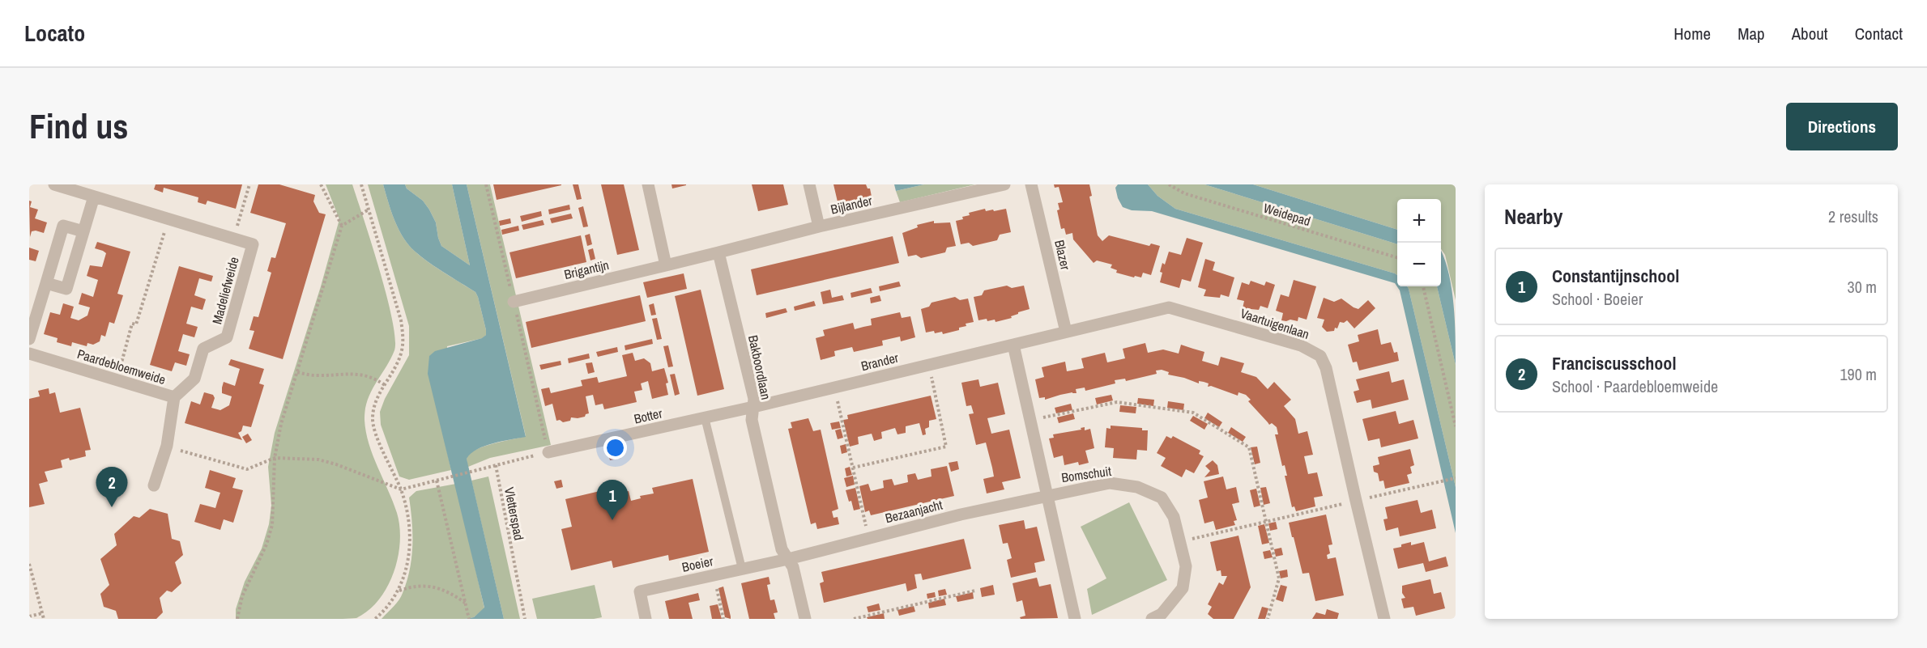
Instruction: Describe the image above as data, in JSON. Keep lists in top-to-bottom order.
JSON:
{
  "streets": {
    "street": [
      "Bijlander",
      "Blazer",
      "Brigantijn",
      "Madeliefweide",
      "Vaartuigenlaan",
      "Brander",
      "Paardebloemweide",
      "Bakboordlaan",
      "Botter",
      "Bomschuit",
      "Bezaanjacht",
      "Boeier"
    ],
    "path": ["Weidepad", "Vletterspad"]
  },
  "crossings": [
    ["Bijlander", "Bakboordlaan"],
    ["Blazer", "Vaartuigenlaan"],
    ["Madeliefweide", "Paardebloemweide"],
    ["Vaartuigenlaan", "Brander"],
    ["Vaartuigenlaan", "Bomschuit"],
    ["Brander", "Bakboordlaan"],
    ["Brander", "Botter"],
    ["Brander", "Bomschuit"],
    ["Bakboordlaan", "Botter"],
    ["Bakboordlaan", "Bezaanjacht"],
    ["Bakboordlaan", "Boeier"],
    ["Bomschuit", "Bezaanjacht"],
    ["Bezaanjacht", "Boeier"]
  ],
  "page": {
    "header": "Locato",
    "nav": [
      "Home",
      "Map",
      "About",
      "Contact"
    ],
    "buttons": "Directions",
    "title": "Find us",
    "heading": ["Nearby", "2 results"],
    "map_buttons": ["+", "−"],
    "list": [
      {
        "mark": "1",
        "name": "Constantijnschool",
        "note": "School · Boeier",
        "value": "30 m"
      },
      {
        "mark": "2",
        "name": "Franciscusschool",
        "note": "School · Paardebloemweide",
        "value": "190 m"
      }
    ],
    "pins": ["2", "1"]
  }
}
